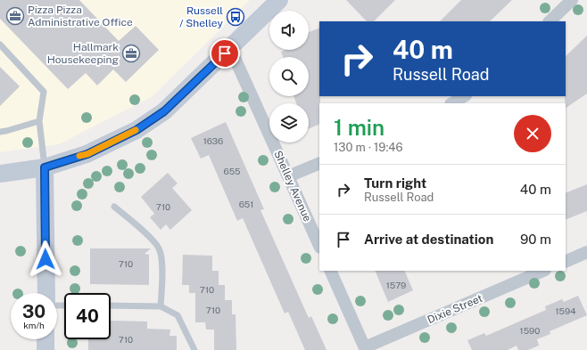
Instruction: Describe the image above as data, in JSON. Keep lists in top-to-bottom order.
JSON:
{
  "streets": {
    "street": ["Shelley Avenue", "Dixie Street"]
  },
  "places": {
    "office": ["Pizza Pizza Administrative Office", "Hallmark Housekeeping"],
    "bus stop": ["Russell / Shelley"]
  },
  "house_numbers": [
    "1636",
    "655",
    "651",
    "710",
    "710",
    "1579",
    "710",
    "710",
    "1594",
    "1590",
    "710"
  ],
  "page": {
    "turn": ["40 m", "Russell Road"],
    "heading": ["1 min", "130 m · 19:46"],
    "list": [
      {
        "name": "Turn right",
        "note": "Russell Road",
        "value": "40 m"
      },
      {
        "name": "Arrive at destination",
        "value": "90 m"
      }
    ],
    "speed": "30 km/h",
    "limit": "40"
  }
}
